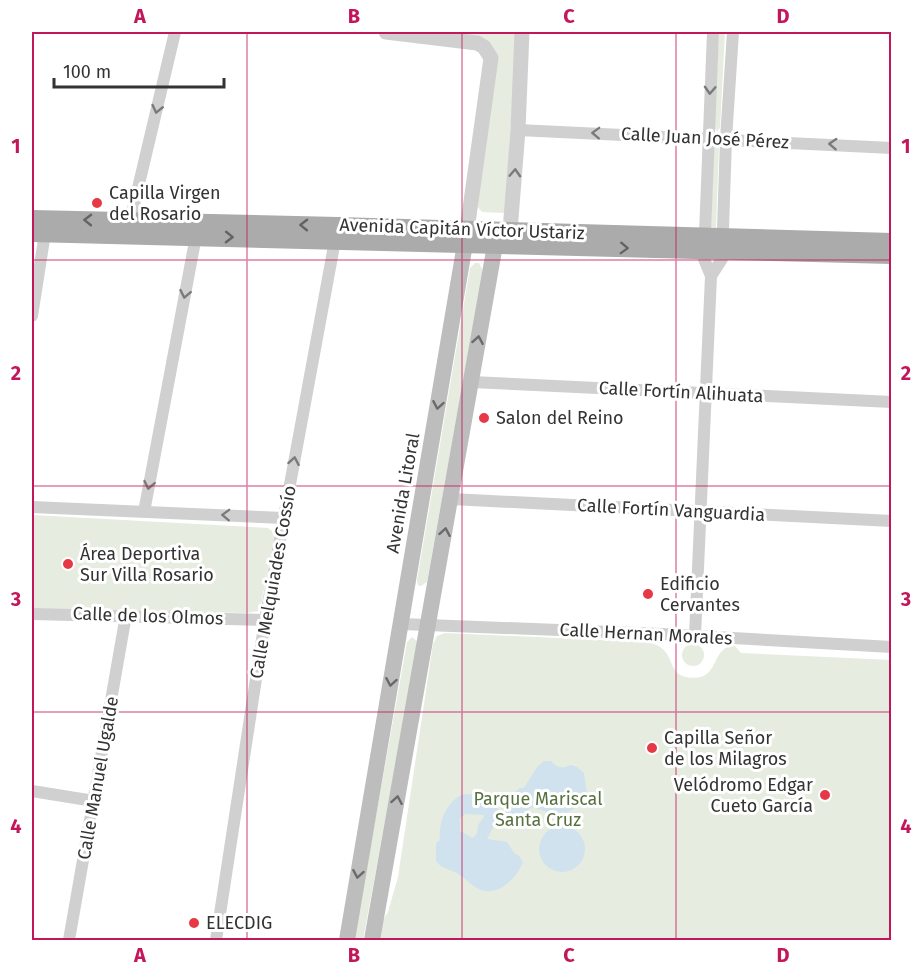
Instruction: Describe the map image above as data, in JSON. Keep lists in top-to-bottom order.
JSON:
{
  "streets": {
    "main road": ["Avenida Capitán Víctor Ustariz", "Avenida Litoral"],
    "street": [
      "Calle Juan José Pérez",
      "Calle Fortín Alihuata",
      "Calle Fortín Vanguardia",
      "Calle Melquiades Cossío",
      "Calle de los Olmos",
      "Calle Hernan Morales",
      "Calle Manuel Ugalde"
    ]
  },
  "crossings": [
    ["Avenida Capitán Víctor Ustariz", "Avenida Litoral"],
    ["Avenida Capitán Víctor Ustariz", "Calle Melquiades Cossío"],
    ["Avenida Litoral", "Calle Hernan Morales"],
    ["Calle Melquiades Cossío", "Calle de los Olmos"],
    ["Calle de los Olmos", "Calle Manuel Ugalde"]
  ],
  "one_way": ["Calle Juan José Pérez", "Avenida Litoral", "Calle Melquiades Cossío"],
  "parks": ["Parque Mariscal Santa Cruz"],
  "places": [
    "Capilla Virgen del Rosario",
    "Salon del Reino",
    "Área Deportiva Sur Villa Rosario",
    "Edificio Cervantes",
    "Capilla Señor de los Milagros",
    "Velódromo Edgar Cueto García",
    "ELECDIG"
  ],
  "scale_bar": "100 m",
  "grid": {
    "columns": [
      "A",
      "B",
      "C",
      "D"
    ],
    "rows": [
      "1",
      "2",
      "3",
      "4"
    ]
  }
}
